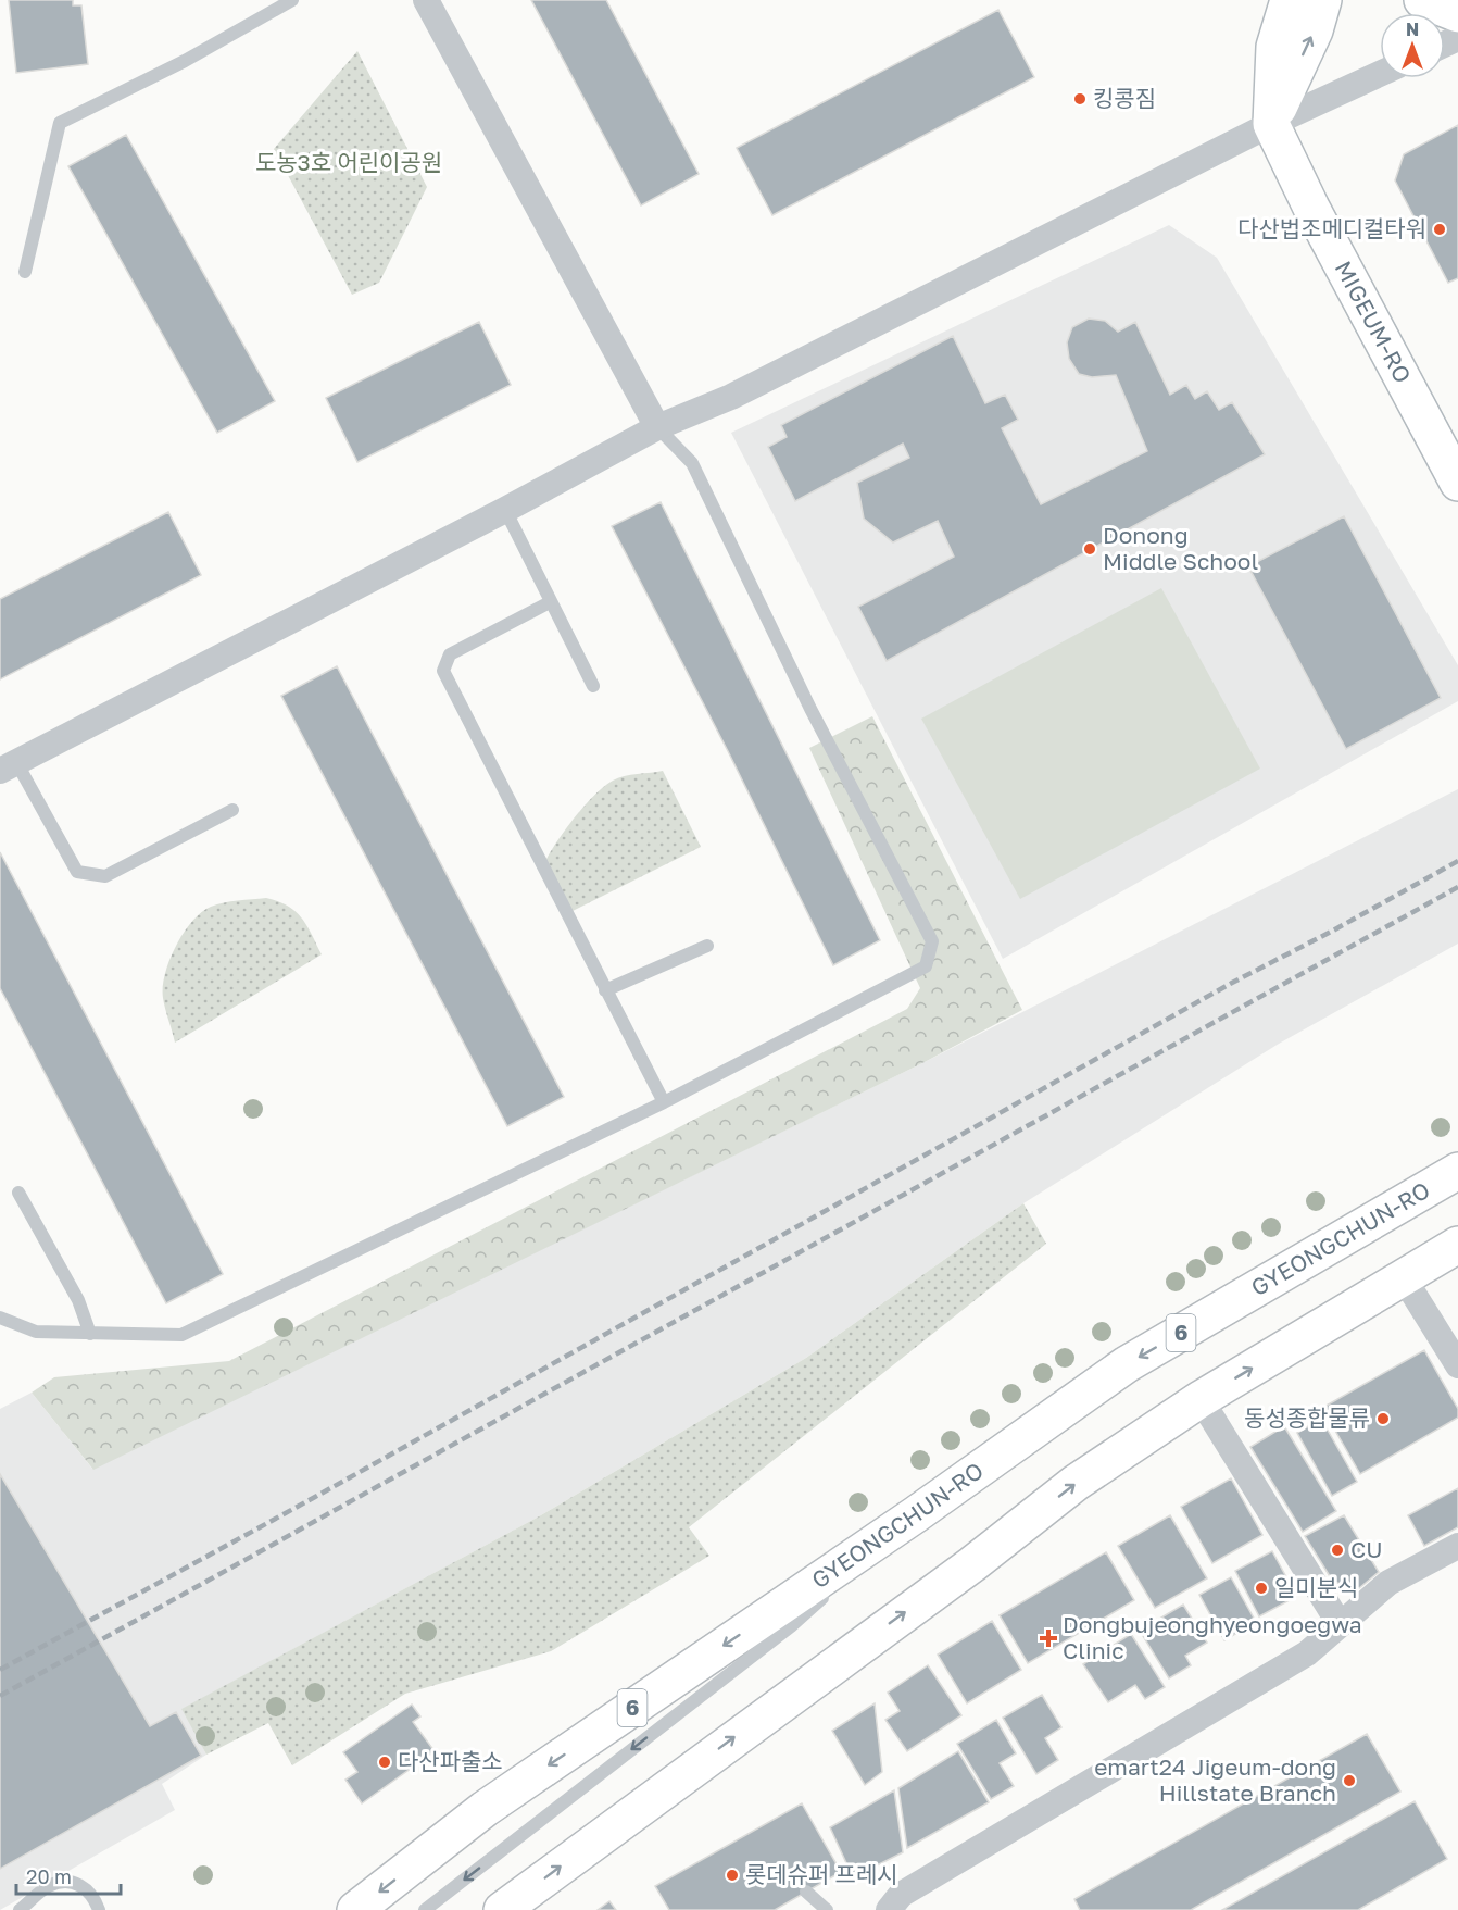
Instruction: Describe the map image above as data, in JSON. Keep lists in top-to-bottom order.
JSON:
{
  "streets": {
    "main road": ["MIGEUM-RO", "GYEONGCHUN-RO", "6"]
  },
  "parks": ["도농3호 어린이공원"],
  "places": {
    "other": [
      "킹콩짐",
      "다산법조메디컬타워",
      "Donong Middle School",
      "동성종합물류",
      "CU",
      "일미분식",
      "다산파출소",
      "emart24 Jigeum-dong Hillstate Branch",
      "롯데슈퍼 프레시"
    ],
    "health": ["Dongbujeonghyeongoegwa Clinic"]
  },
  "scale_bar": "20 m",
  "north": "top"
}
